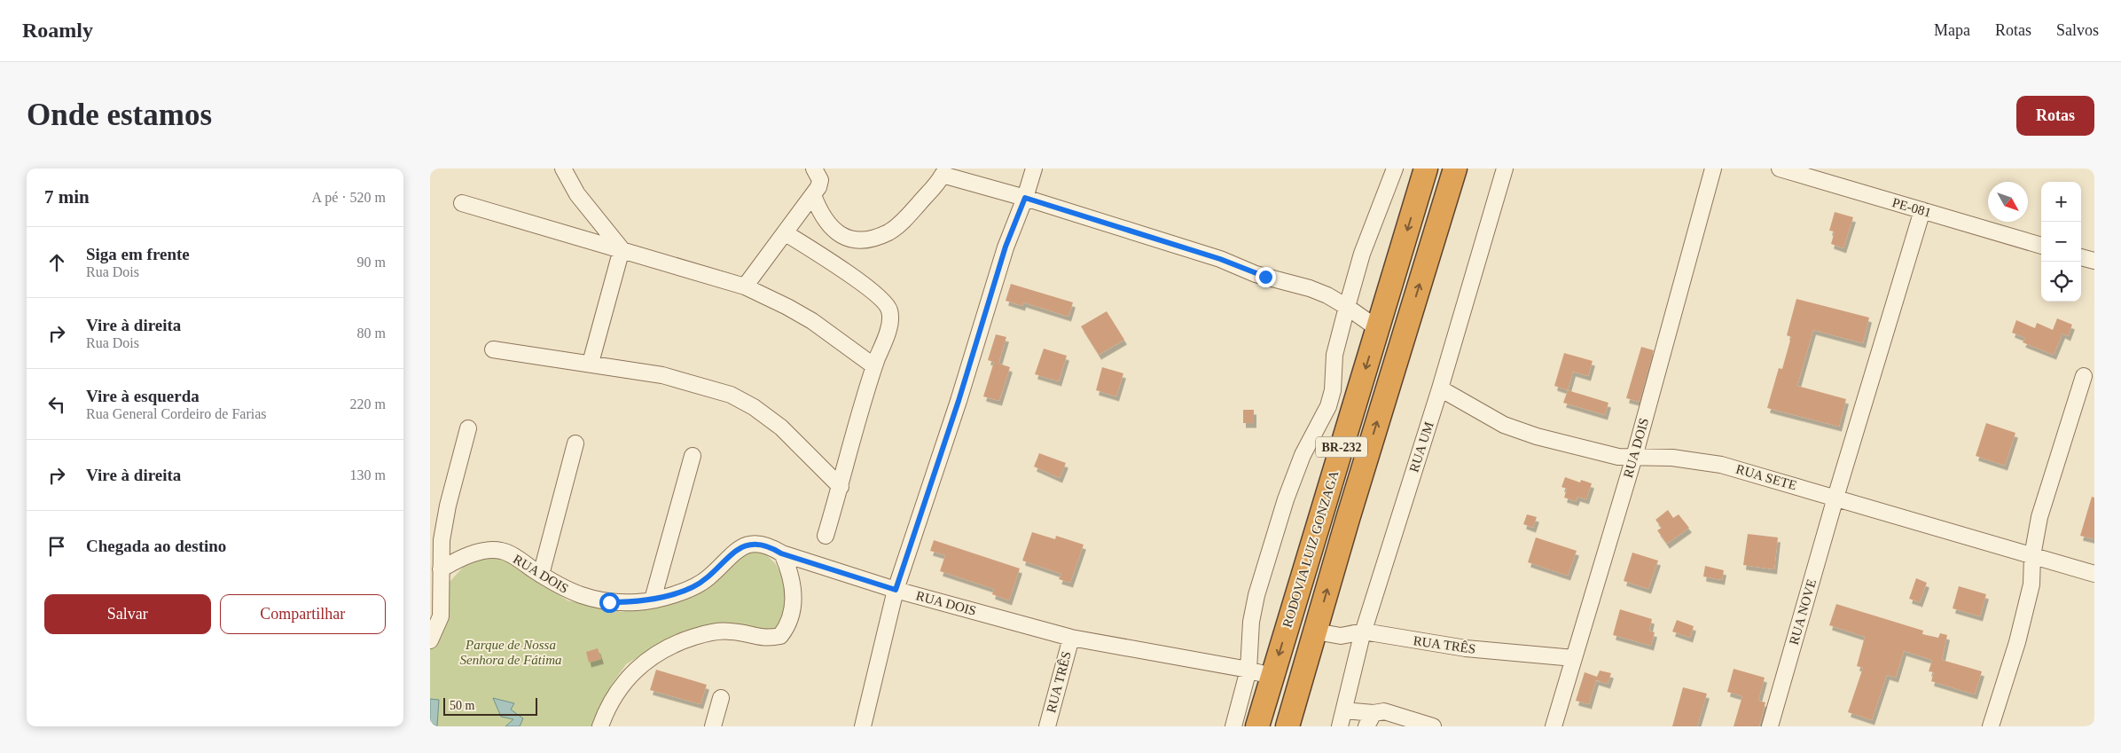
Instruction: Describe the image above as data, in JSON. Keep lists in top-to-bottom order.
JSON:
{
  "streets": {
    "highway": ["BR-232", "RODOVIA LUIZ GONZAGA"],
    "street": [
      "PE-081",
      "RUA UM",
      "RUA DOIS",
      "RUA SETE",
      "RUA NOVE",
      "RUA TRÊS"
    ]
  },
  "crossings": [
    ["RUA UM", "RUA SETE"],
    ["RUA UM", "RUA TRÊS"],
    ["RUA DOIS", "RUA SETE"],
    ["RUA DOIS", "RODOVIA LUIZ GONZAGA"],
    ["RUA DOIS", "RUA TRÊS"],
    ["RUA SETE", "RUA NOVE"],
    ["RODOVIA LUIZ GONZAGA", "RUA TRÊS"]
  ],
  "parks": ["Parque de Nossa Senhora de Fátima"],
  "scale_bar": "50 m",
  "north": "bottom right",
  "page": {
    "header": "Roamly",
    "nav": ["Mapa", "Rotas", "Salvos"],
    "buttons": [
      "Rotas",
      ["Salvar", "Compartilhar"]
    ],
    "title": "Onde estamos",
    "heading": ["7 min", "A pé · 520 m"],
    "map_buttons": ["+", "−"],
    "list": [
      ["Siga em frente", "Rua Dois", "90 m"],
      ["Vire à direita", "Rua Dois", "80 m"],
      ["Vire à esquerda", "Rua General Cordeiro de Farias", "220 m"],
      ["Vire à direita", "130 m"],
      "Chegada ao destino"
    ],
    "scale": "50 m"
  }
}
